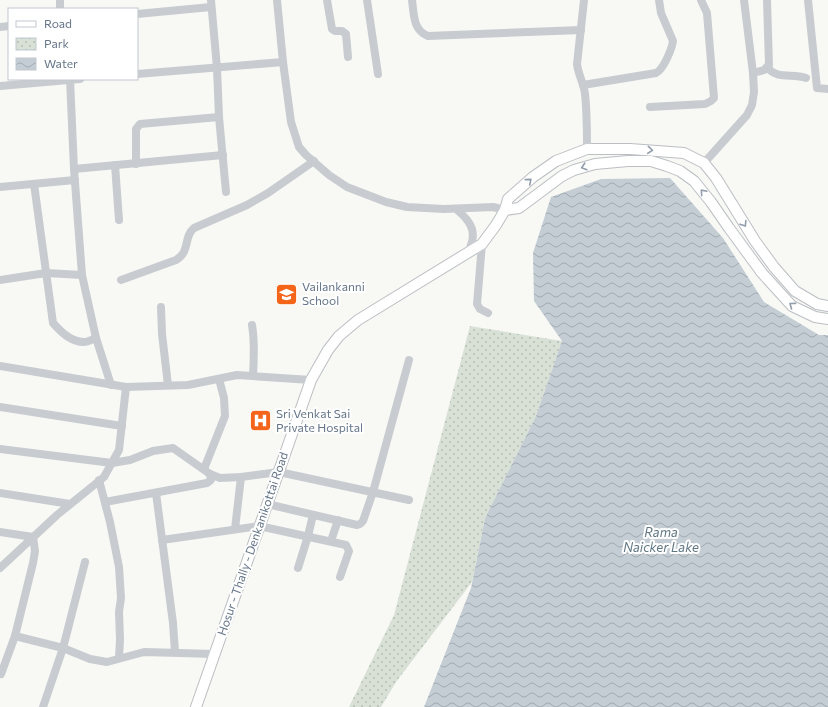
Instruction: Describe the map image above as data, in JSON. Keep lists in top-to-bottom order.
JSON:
{
  "streets": {
    "main road": ["Hosur - Thally - Denkanikottai Road"]
  },
  "water": ["Rama Naicker Lake"],
  "places": {
    "school or university": ["Vailankanni School"],
    "hospital": ["Sri Venkat Sai Private Hospital"]
  },
  "legend": ["Road", "Park", "Water"]
}
